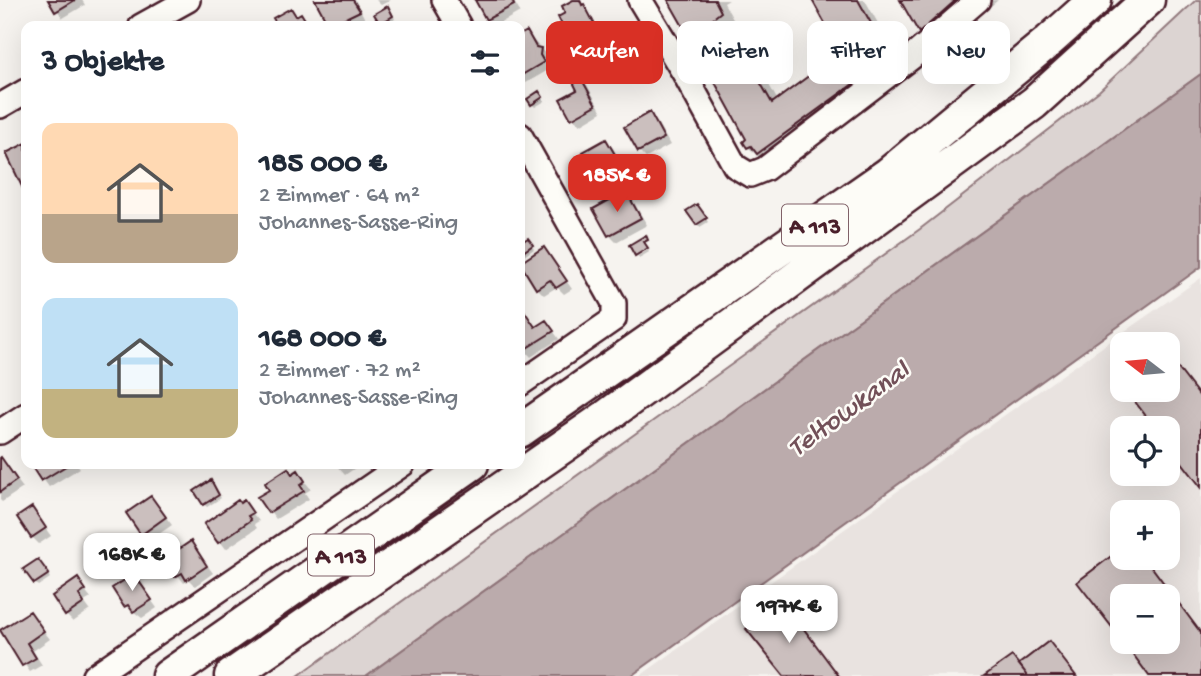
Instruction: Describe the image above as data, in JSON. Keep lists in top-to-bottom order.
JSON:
{
  "streets": {
    "highway": ["A 113"]
  },
  "water": ["Teltowkanal"],
  "north": "left",
  "page": {
    "chip": [
      "Kaufen",
      "Mieten",
      "Filter",
      "Neu"
    ],
    "heading": "3 Objekte",
    "list": [
      {
        "name": "185 000 €",
        "note": "2 Zimmer · 64 m² · Johannes-Sasse-Ring"
      },
      {
        "name": "168 000 €",
        "note": "2 Zimmer · 72 m² · Johannes-Sasse-Ring"
      }
    ],
    "price": ["185K €", "168K €", "197K €"],
    "map_buttons": ["+", "−"]
  }
}
